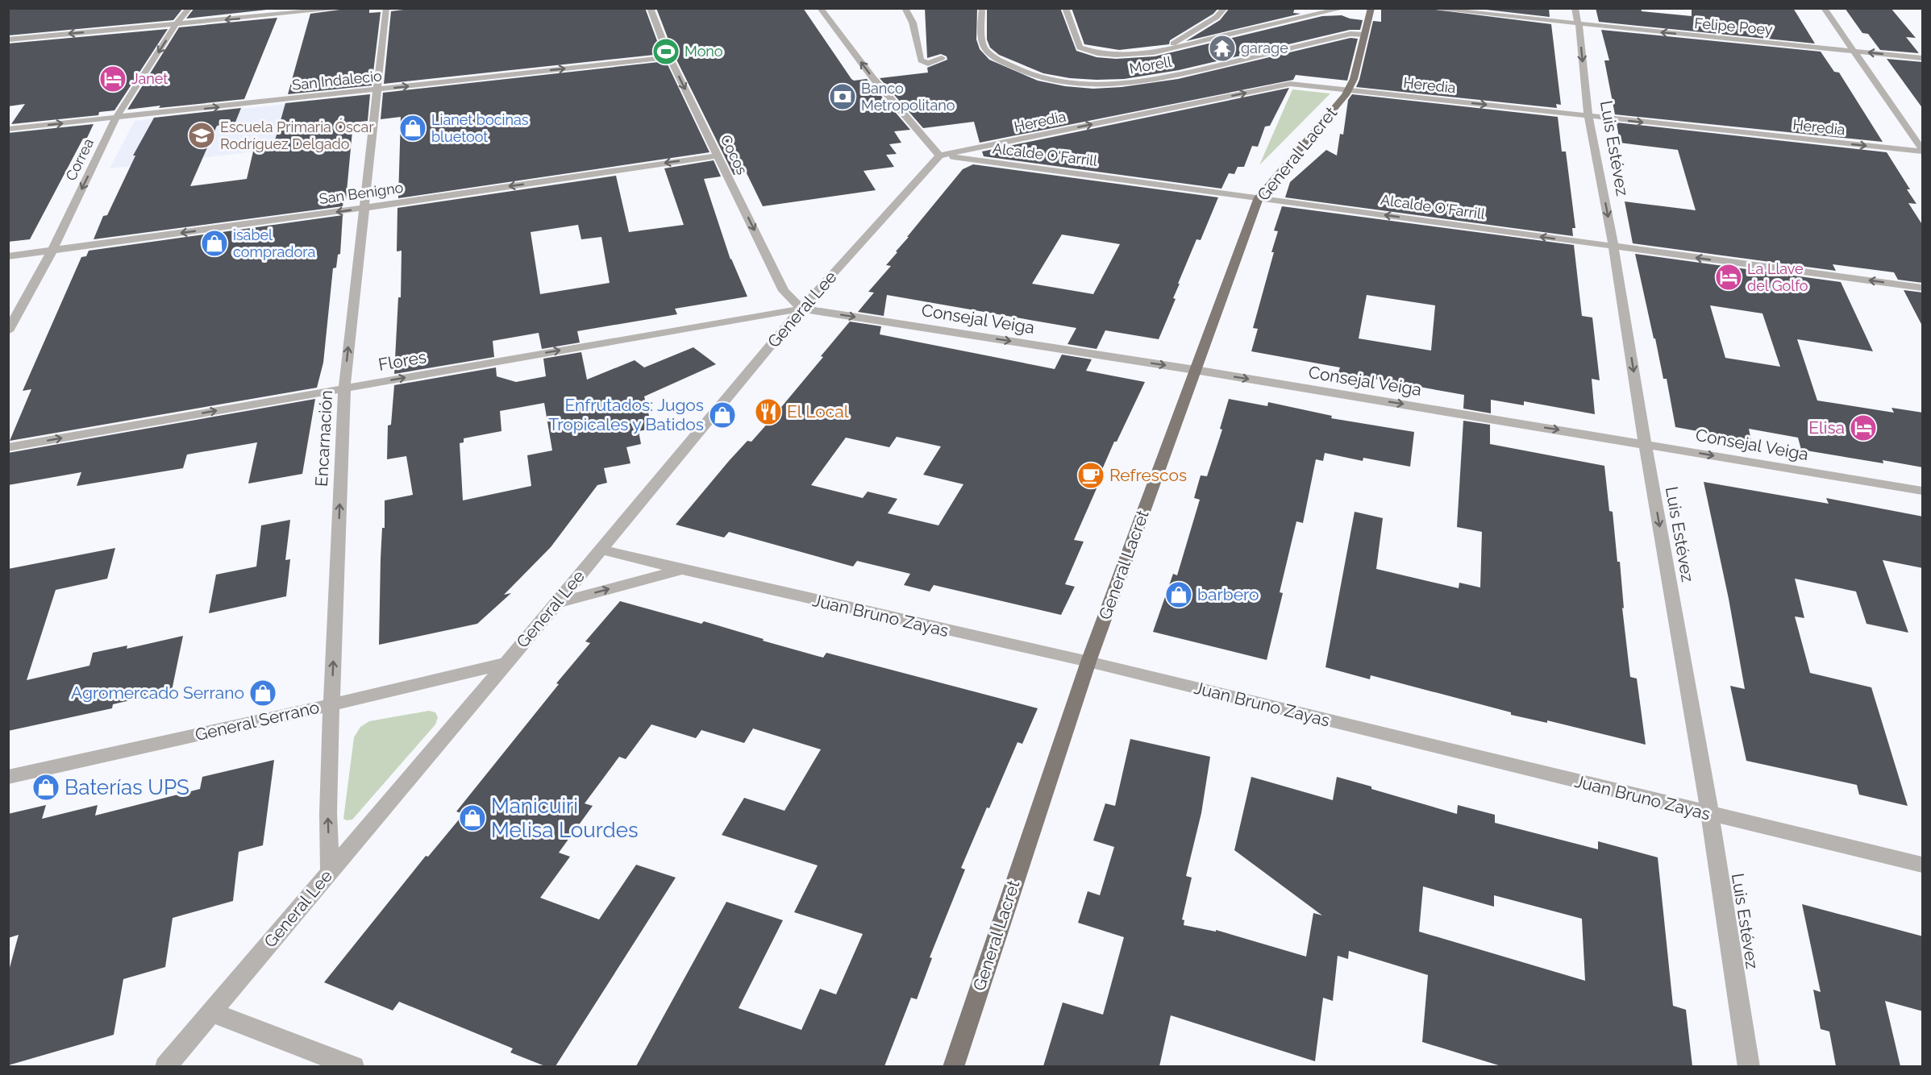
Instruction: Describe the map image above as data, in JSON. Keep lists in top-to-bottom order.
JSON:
{
  "streets": {
    "main road": ["General Lacret"],
    "street": [
      "Felipe Poey",
      "Morell",
      "San Indalecio",
      "Heredia",
      "Luis Estévez",
      "Cocos",
      "Alcalde O'Farrill",
      "Correa",
      "San Benigno",
      "General Lee",
      "Consejal Veiga",
      "Flores",
      "Encarnación",
      "Juan Bruno Zayas",
      "General Serrano"
    ]
  },
  "crossings": [
    ["Felipe Poey", "Luis Estévez"],
    ["Morell", "General Lacret"],
    ["San Indalecio", "Cocos"],
    ["San Indalecio", "Correa"],
    ["San Indalecio", "Encarnación"],
    ["Heredia", "Luis Estévez"],
    ["Heredia", "General Lacret"],
    ["Heredia", "Alcalde O'Farrill"],
    ["Heredia", "General Lee"],
    ["Luis Estévez", "Alcalde O'Farrill"],
    ["Luis Estévez", "Consejal Veiga"],
    ["Luis Estévez", "Juan Bruno Zayas"],
    ["General Lacret", "Alcalde O'Farrill"],
    ["General Lacret", "Consejal Veiga"],
    ["General Lacret", "Juan Bruno Zayas"],
    ["Cocos", "San Benigno"],
    ["Cocos", "General Lee"],
    ["Cocos", "Consejal Veiga"],
    ["Cocos", "Flores"],
    ["Alcalde O'Farrill", "General Lee"],
    ["Correa", "San Benigno"],
    ["San Benigno", "Encarnación"],
    ["General Lee", "Consejal Veiga"],
    ["General Lee", "Flores"],
    ["General Lee", "Encarnación"],
    ["General Lee", "Juan Bruno Zayas"],
    ["General Lee", "General Serrano"],
    ["Consejal Veiga", "Flores"],
    ["Flores", "Encarnación"],
    ["Encarnación", "General Serrano"]
  ],
  "one_way": [
    "Felipe Poey",
    "Heredia",
    "Luis Estévez",
    "Cocos",
    "Alcalde O'Farrill",
    "Correa",
    "San Benigno",
    "Consejal Veiga",
    "Flores",
    "Encarnación"
  ],
  "places": {
    "temple": ["garage"],
    "sports": ["Mono"],
    "hotel": ["Janet", "La Llave del Golfo", "Elisa"],
    "bank": ["Banco Metropolitano"],
    "shop": [
      "Lianet bocinas bluetoot",
      "isabel compradora",
      "Enfrutados: Jugos Tropicales y Batidos",
      "barbero",
      "Agromercado Serrano",
      "Baterías UPS",
      "Manicuiri Melisa Lourdes"
    ],
    "school or university": ["Escuela Primaria Óscar Rodríguez Delgado"],
    "restaurant": ["El Local"],
    "cafe": ["Refrescos"]
  }
}
